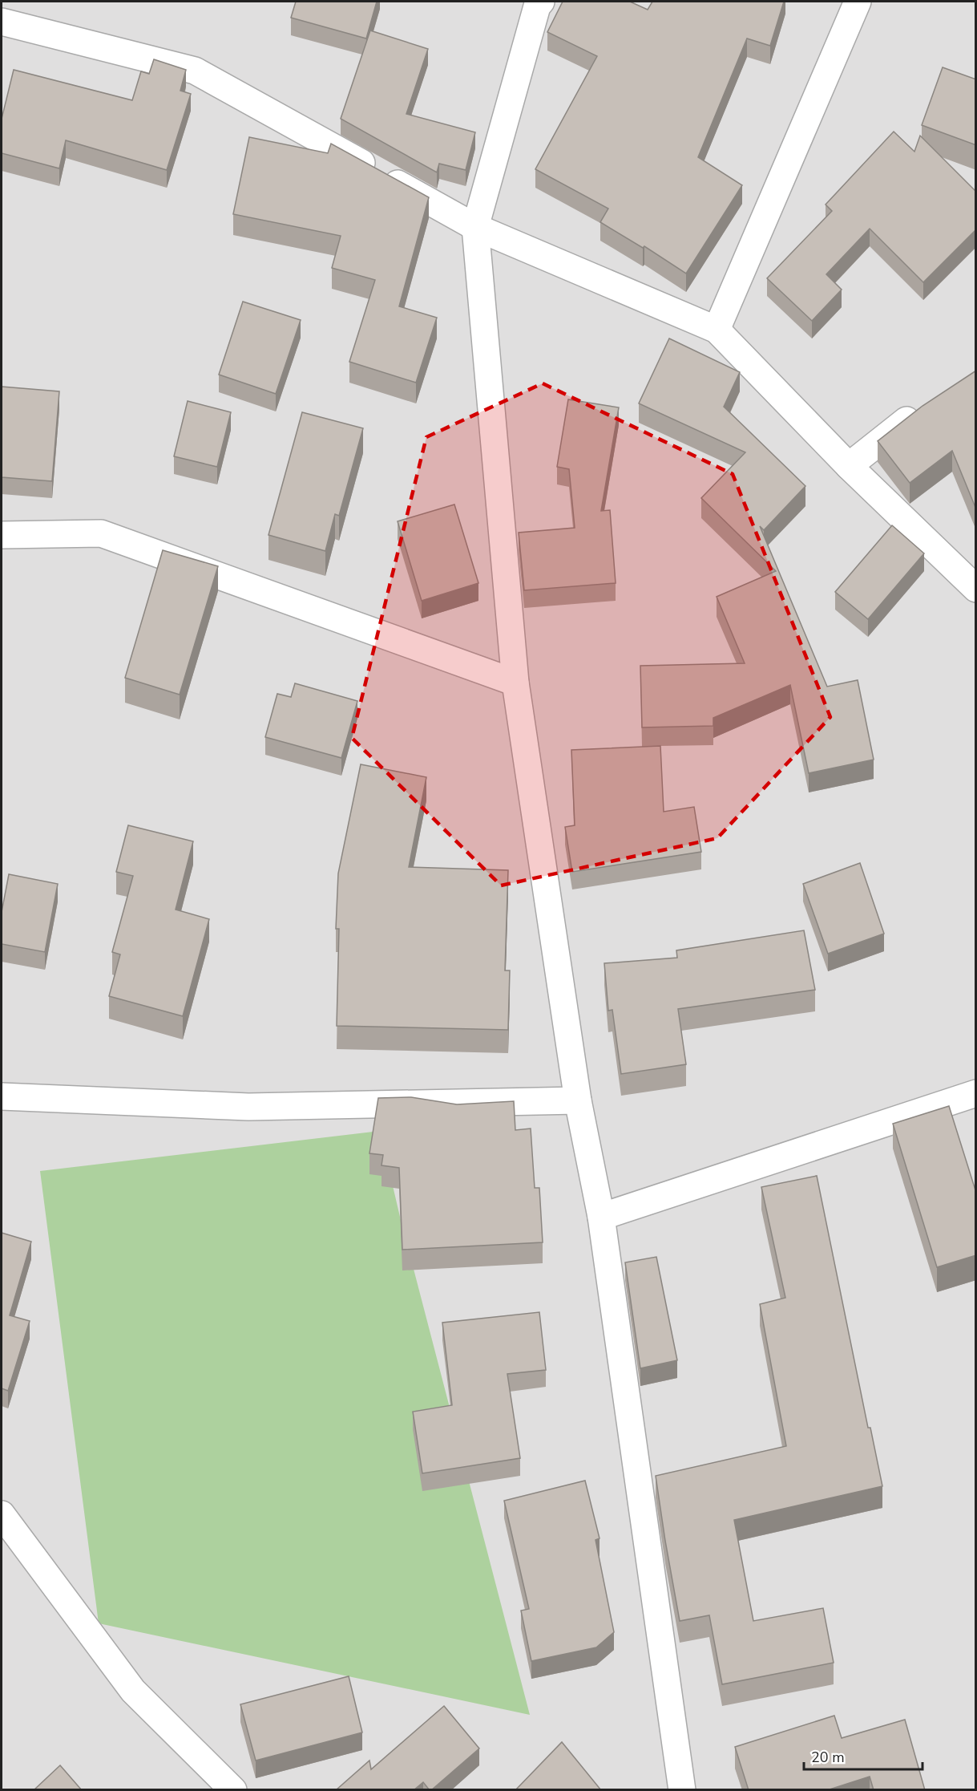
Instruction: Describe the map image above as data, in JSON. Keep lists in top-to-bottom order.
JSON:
{
  "scale_bar": "20 m"
}
